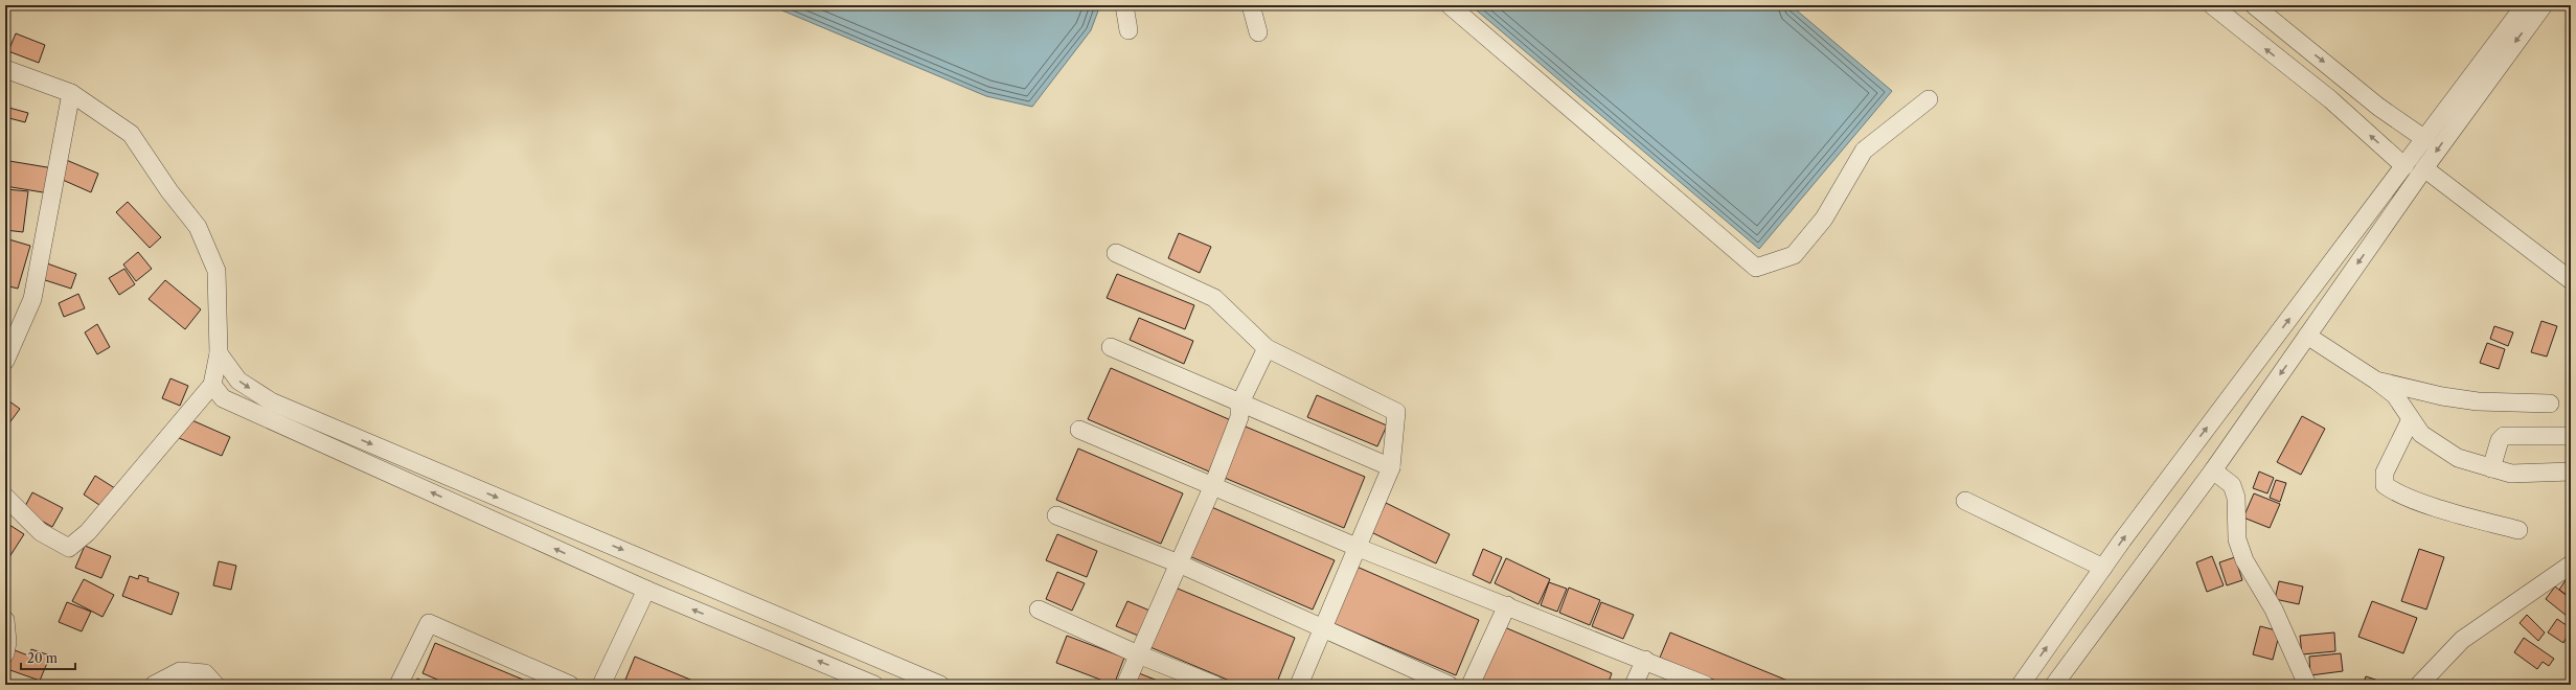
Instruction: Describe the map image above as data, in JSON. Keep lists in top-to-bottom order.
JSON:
{
  "scale_bar": "20 m"
}
